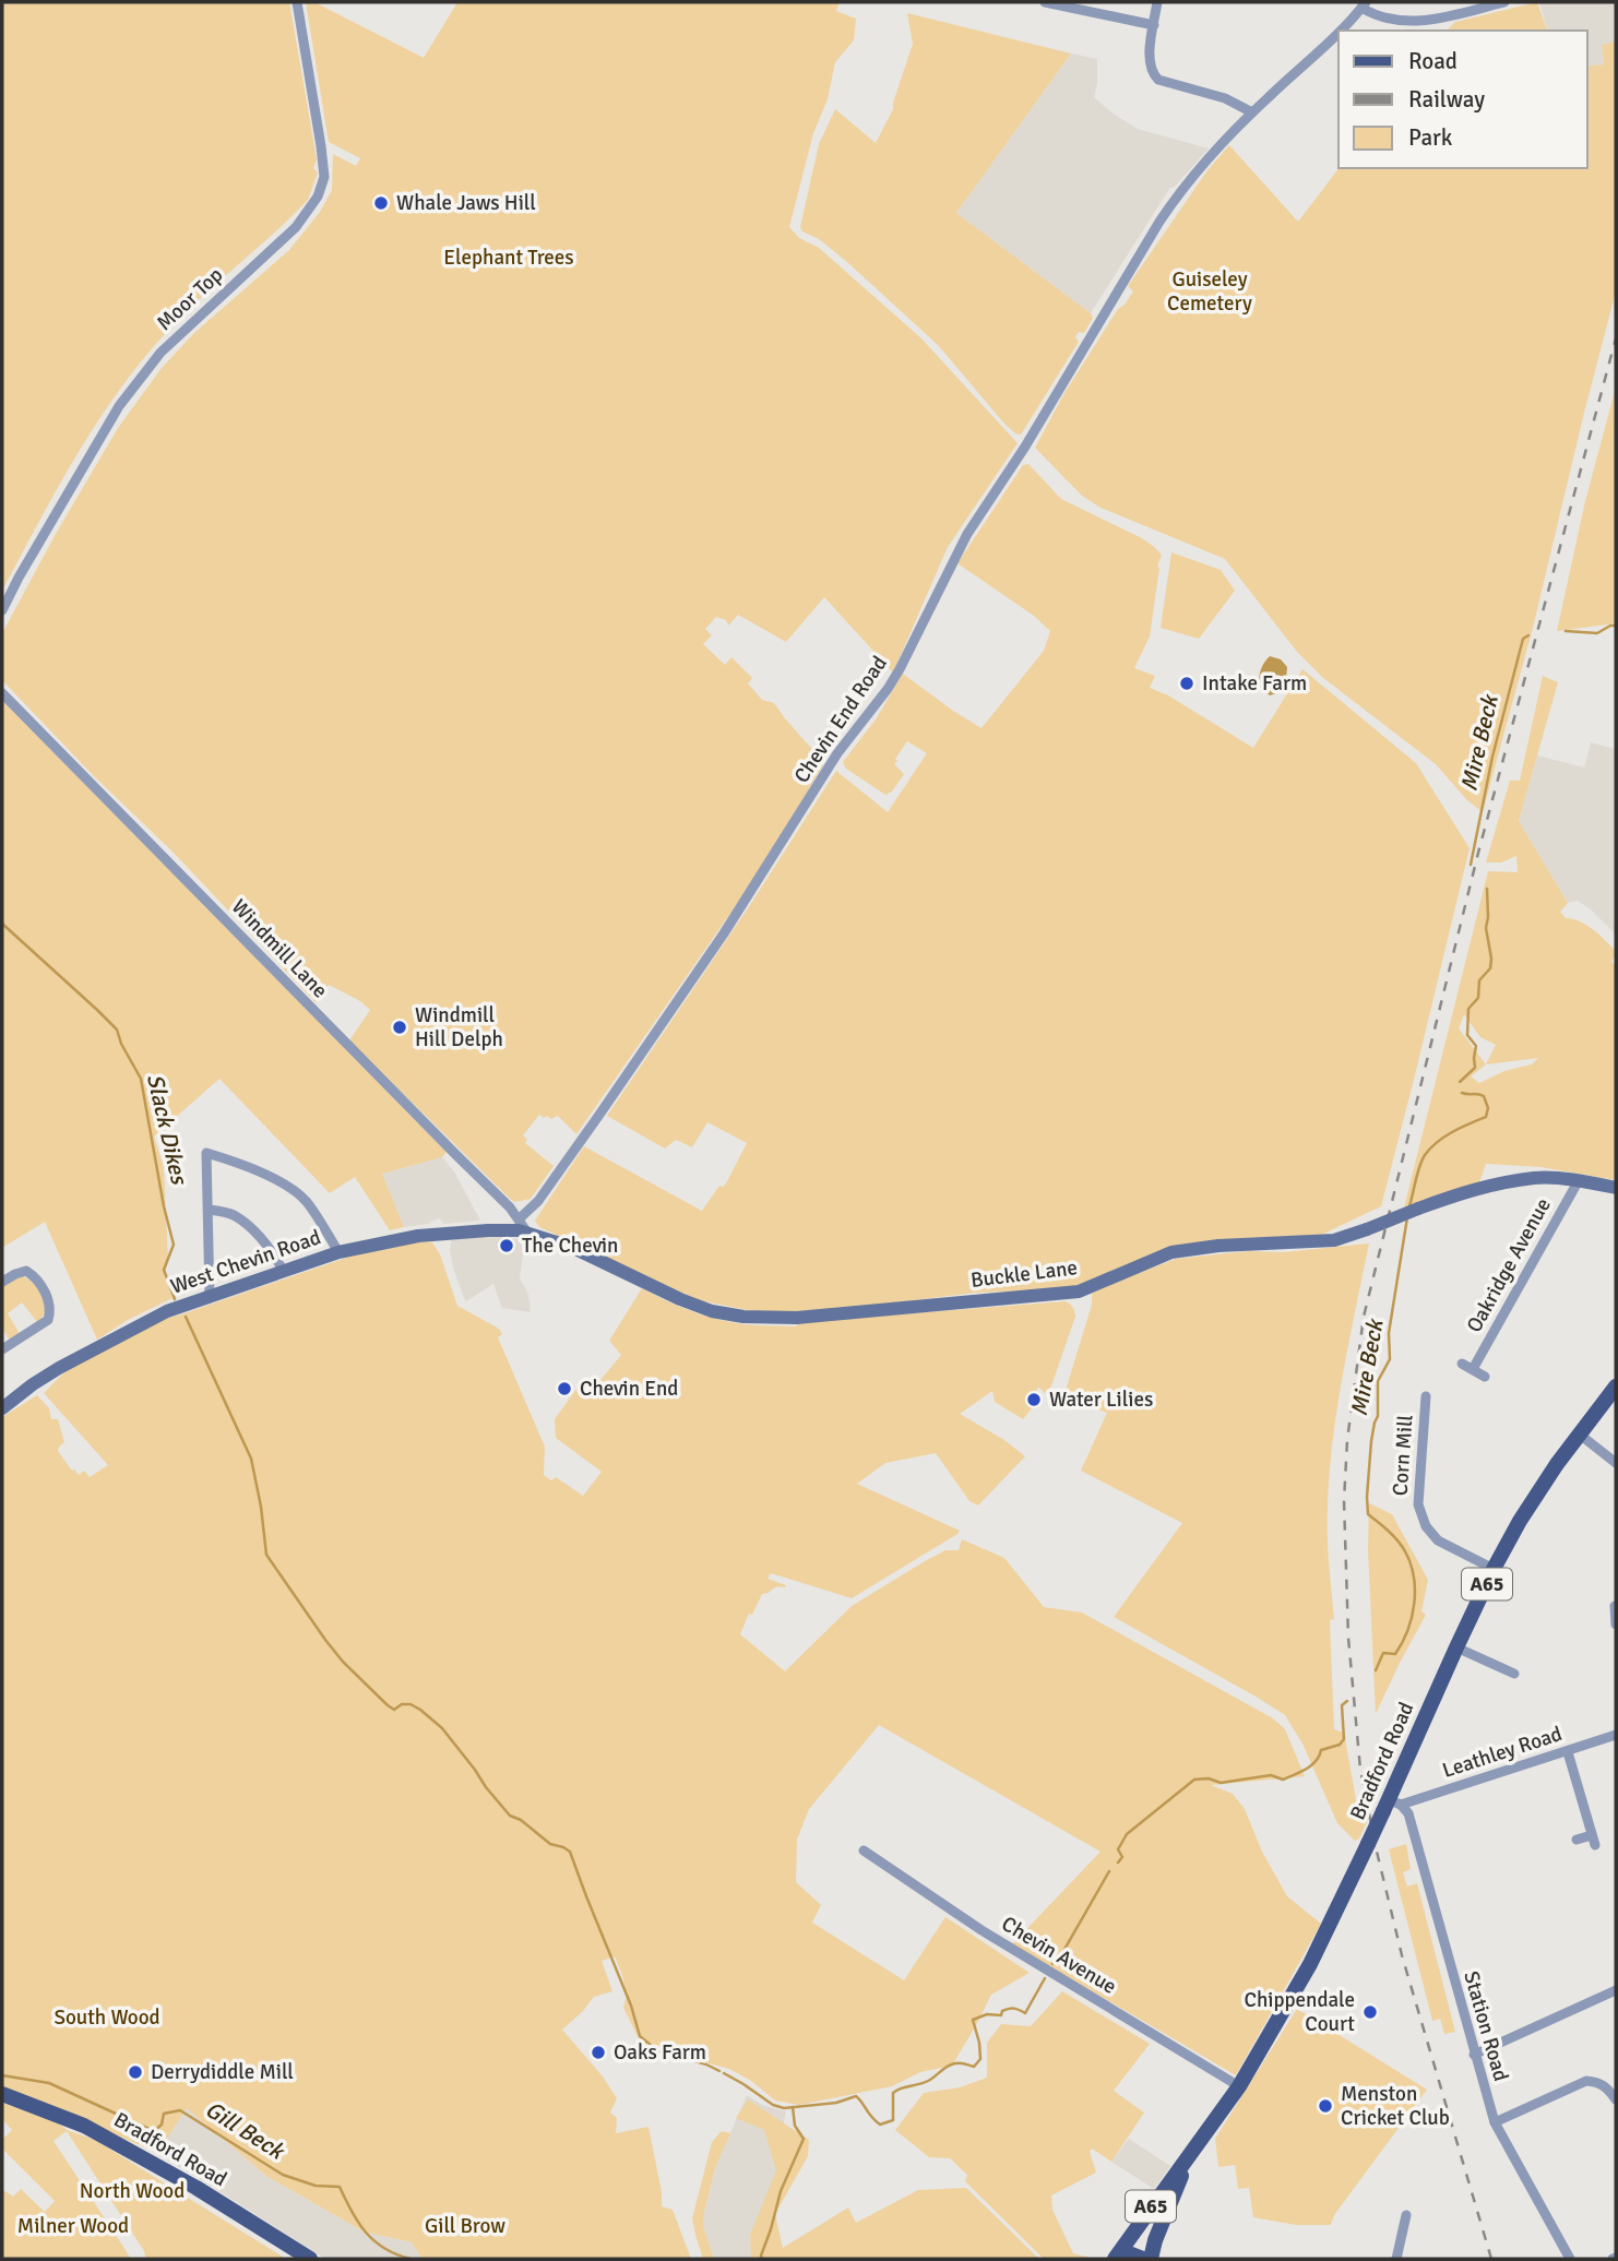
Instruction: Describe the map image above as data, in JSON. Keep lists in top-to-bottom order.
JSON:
{
  "streets": {
    "main road": ["A65", "Bradford Road"],
    "street": [
      "Moor Top",
      "Chevin End Road",
      "Windmill Lane",
      "West Chevin Road",
      "Oakridge Avenue",
      "Buckle Lane",
      "Corn Mill",
      "Leathley Road",
      "Chevin Avenue",
      "Station Road"
    ]
  },
  "crossings": [
    ["Chevin End Road", "Windmill Lane"],
    ["Windmill Lane", "West Chevin Road"],
    ["Windmill Lane", "Buckle Lane"],
    ["West Chevin Road", "Buckle Lane"],
    ["Oakridge Avenue", "Buckle Lane"],
    ["Corn Mill", "Bradford Road"],
    ["A65", "Bradford Road"],
    ["Leathley Road", "Bradford Road"],
    ["Leathley Road", "Station Road"],
    ["Bradford Road", "Chevin Avenue"],
    ["Bradford Road", "Station Road"]
  ],
  "water": ["Mire Beck", "Slack Dikes", "Gill Beck"],
  "parks": [
    "Elephant Trees",
    "Guiseley Cemetery",
    "South Wood",
    "North Wood",
    "Milner Wood",
    "Gill Brow"
  ],
  "places": [
    "Whale Jaws Hill",
    "Intake Farm",
    "Windmill Hill Delph",
    "The Chevin",
    "Chevin End",
    "Water Lilies",
    "Chippendale Court",
    "Oaks Farm",
    "Derrydiddle Mill",
    "Menston Cricket Club"
  ],
  "legend": ["Road", "Railway", "Park"]
}
